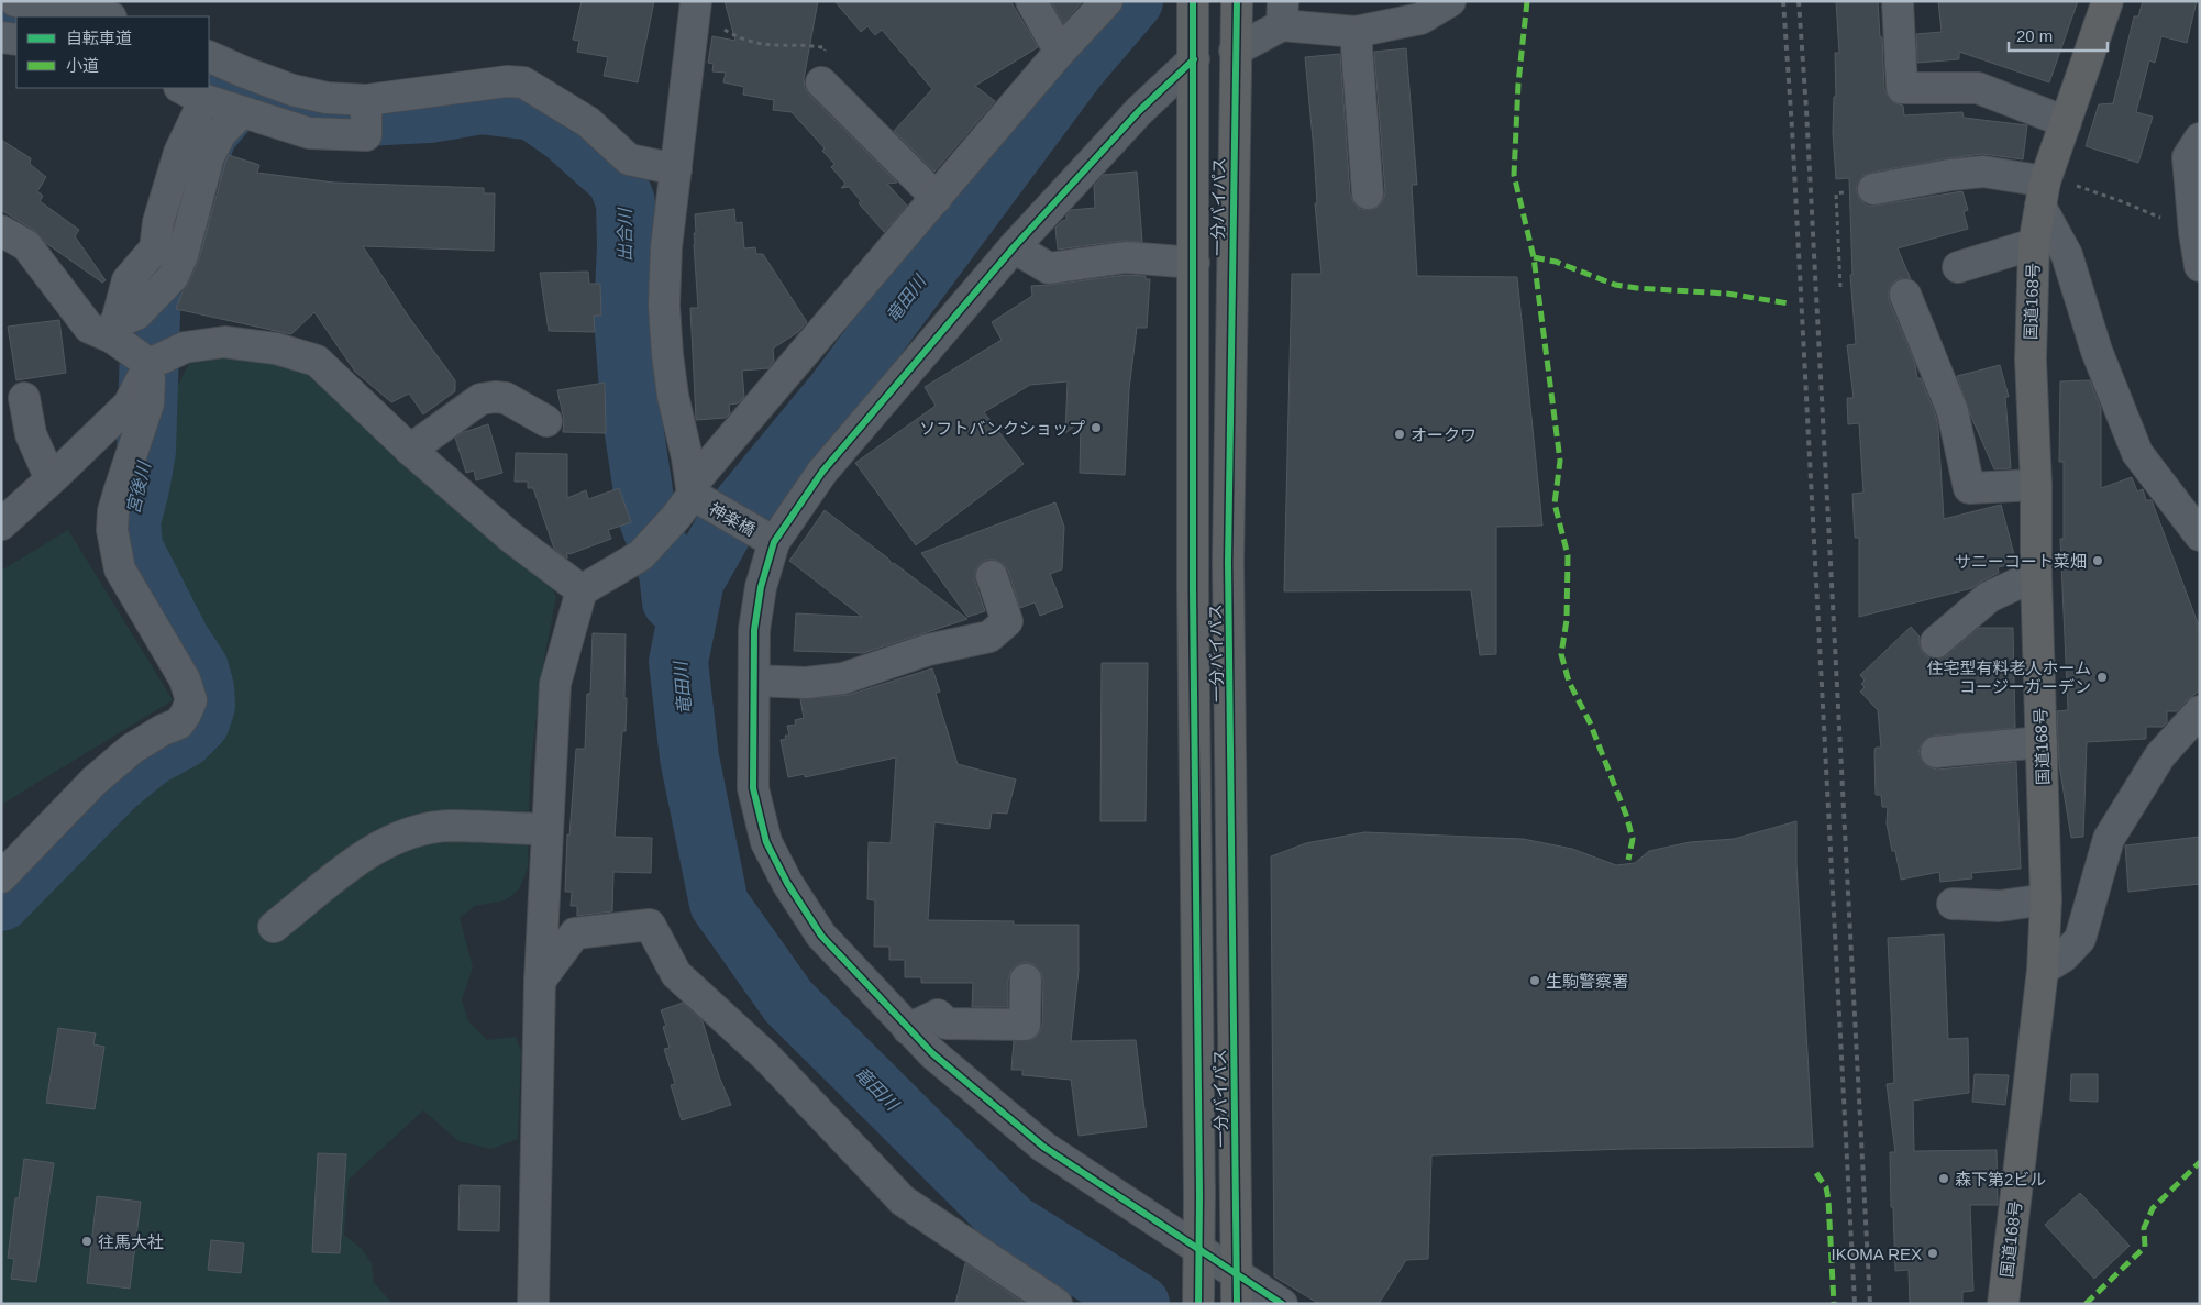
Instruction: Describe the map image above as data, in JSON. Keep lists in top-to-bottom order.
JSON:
{
  "streets": {
    "highway": ["一分バイパス", "国道168号"],
    "street": ["神楽橋"]
  },
  "water": ["出合川", "竜田川", "宮後川"],
  "places": [
    "ソフトバンクショップ",
    "オークワ",
    "サニーコート菜畑",
    "住宅型有料老人ホーム コージーガーデン",
    "生駒警察署",
    "森下第2ビル",
    "往馬大社",
    "IKOMA REX"
  ],
  "legend": ["自転車道", "小道"],
  "scale_bar": "20 m"
}
